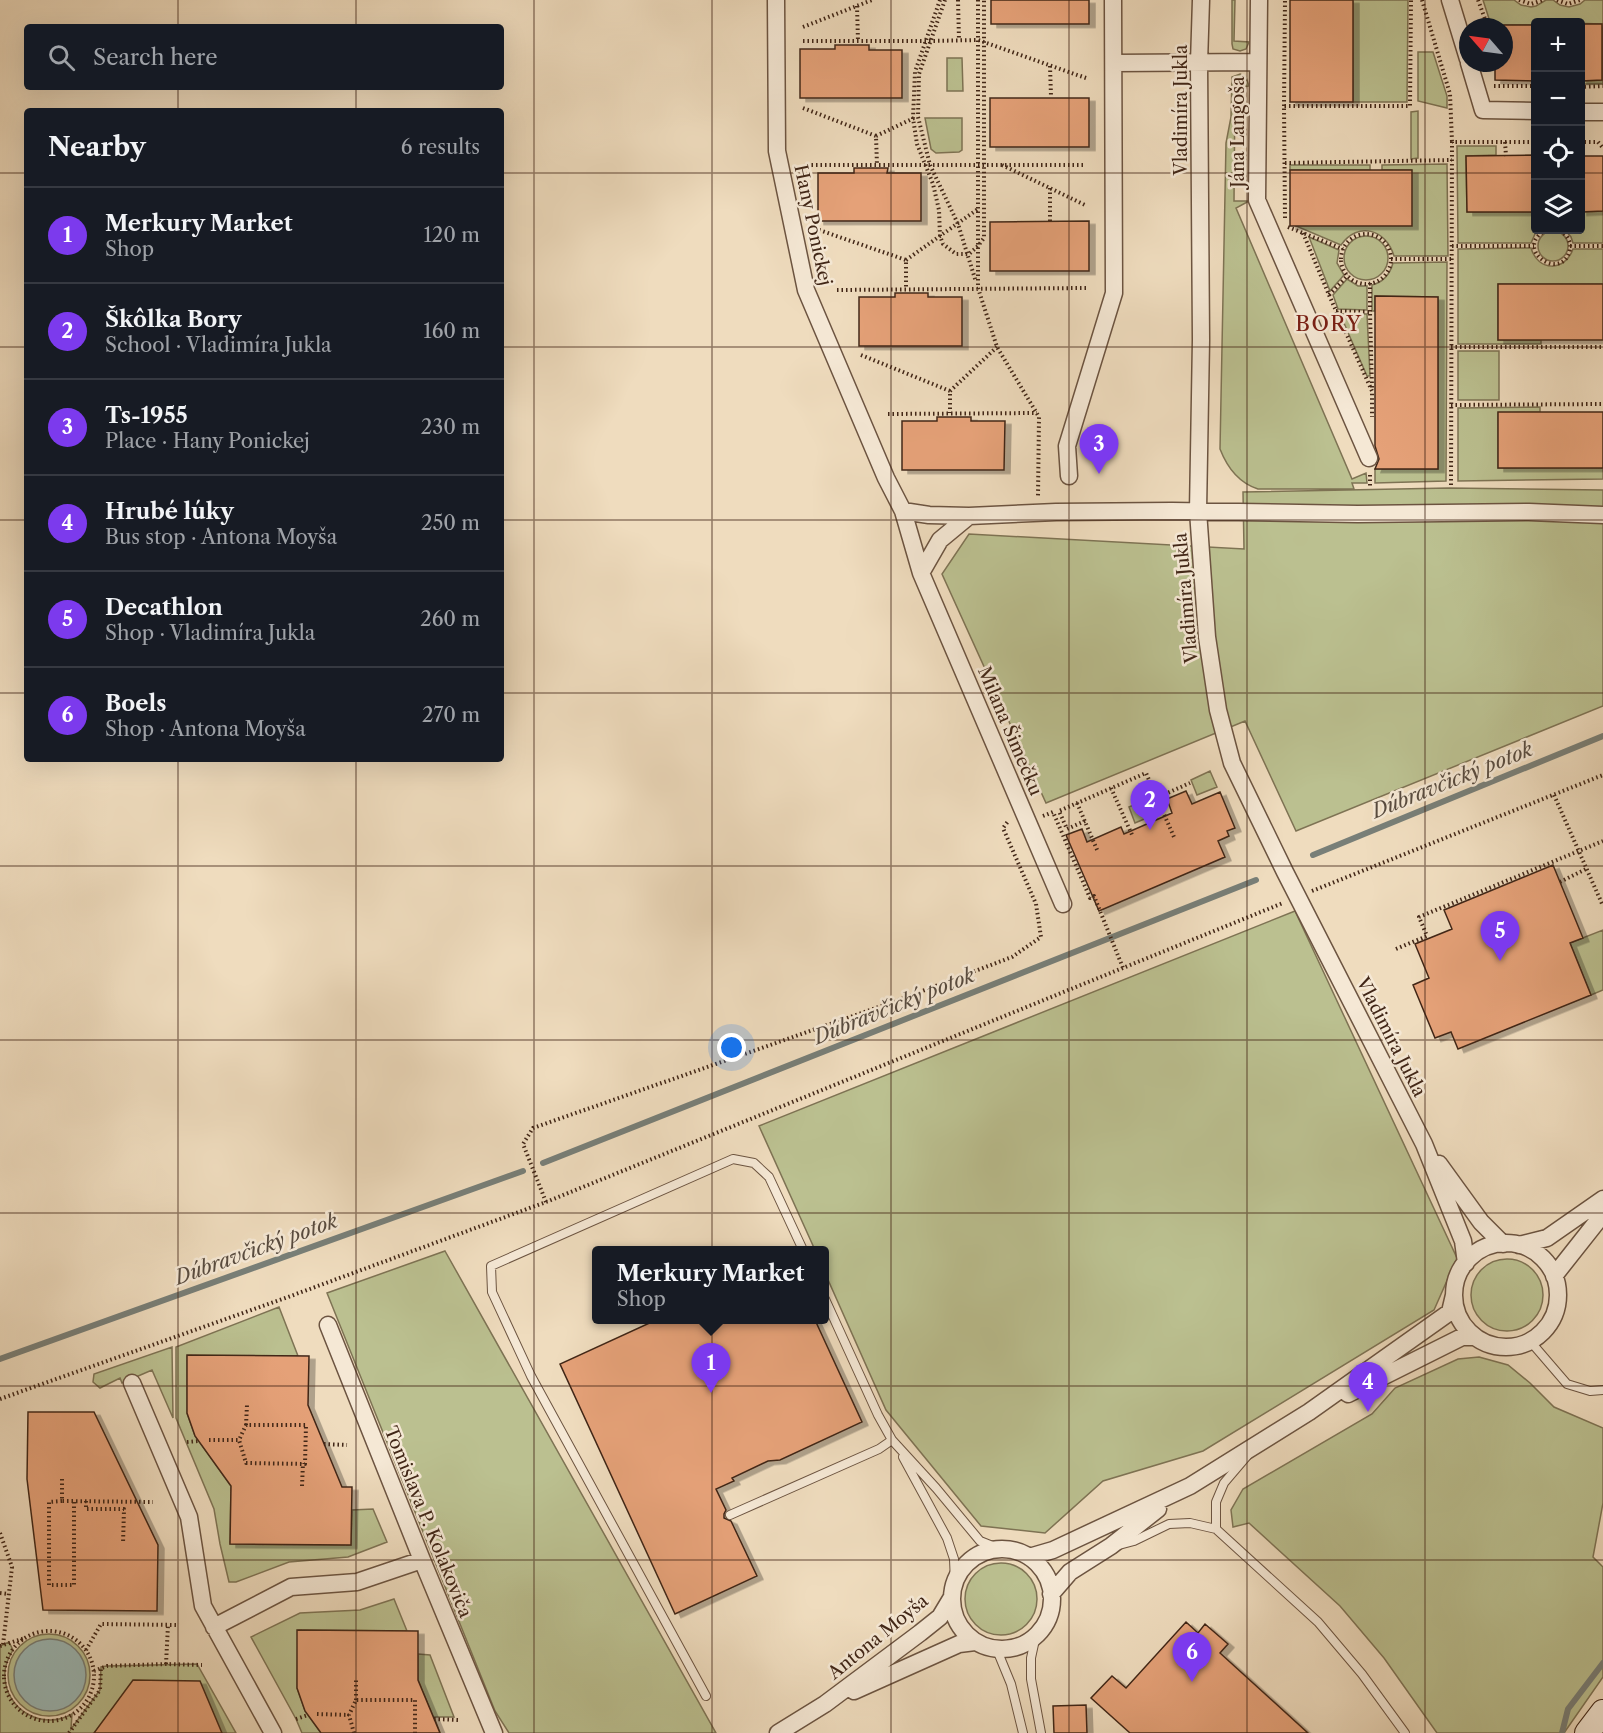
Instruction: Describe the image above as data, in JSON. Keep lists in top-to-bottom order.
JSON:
{
  "streets": {
    "street": [
      "Vladimíra Jukla",
      "Jána Langoša",
      "Hany Ponickej",
      "Milana Šimečku",
      "Tomislava P. Kolakoviča",
      "Antona Moyša"
    ]
  },
  "crossings": [
    ["Hany Ponickej", "Milana Šimečku"]
  ],
  "districts": ["BORY"],
  "water": ["Dúbravčický potok"],
  "north": "top left",
  "page": {
    "map_buttons": ["+", "−"],
    "search": "Search here",
    "heading": ["Nearby", "6 results"],
    "list": [
      {
        "mark": "1",
        "name": "Merkury Market",
        "note": "Shop",
        "value": "120 m"
      },
      {
        "mark": "2",
        "name": "Škôlka Bory",
        "note": "School · Vladimíra Jukla",
        "value": "160 m"
      },
      {
        "mark": "3",
        "name": "Ts-1955",
        "note": "Place · Hany Ponickej",
        "value": "230 m"
      },
      {
        "mark": "4",
        "name": "Hrubé lúky",
        "note": "Bus stop · Antona Moyša",
        "value": "250 m"
      },
      {
        "mark": "5",
        "name": "Decathlon",
        "note": "Shop · Vladimíra Jukla",
        "value": "260 m"
      },
      {
        "mark": "6",
        "name": "Boels",
        "note": "Shop · Antona Moyša",
        "value": "270 m"
      }
    ],
    "pins": [
      "3",
      "2",
      "5",
      "1",
      "4",
      "6"
    ],
    "popup": ["Merkury Market", "Shop"]
  }
}
